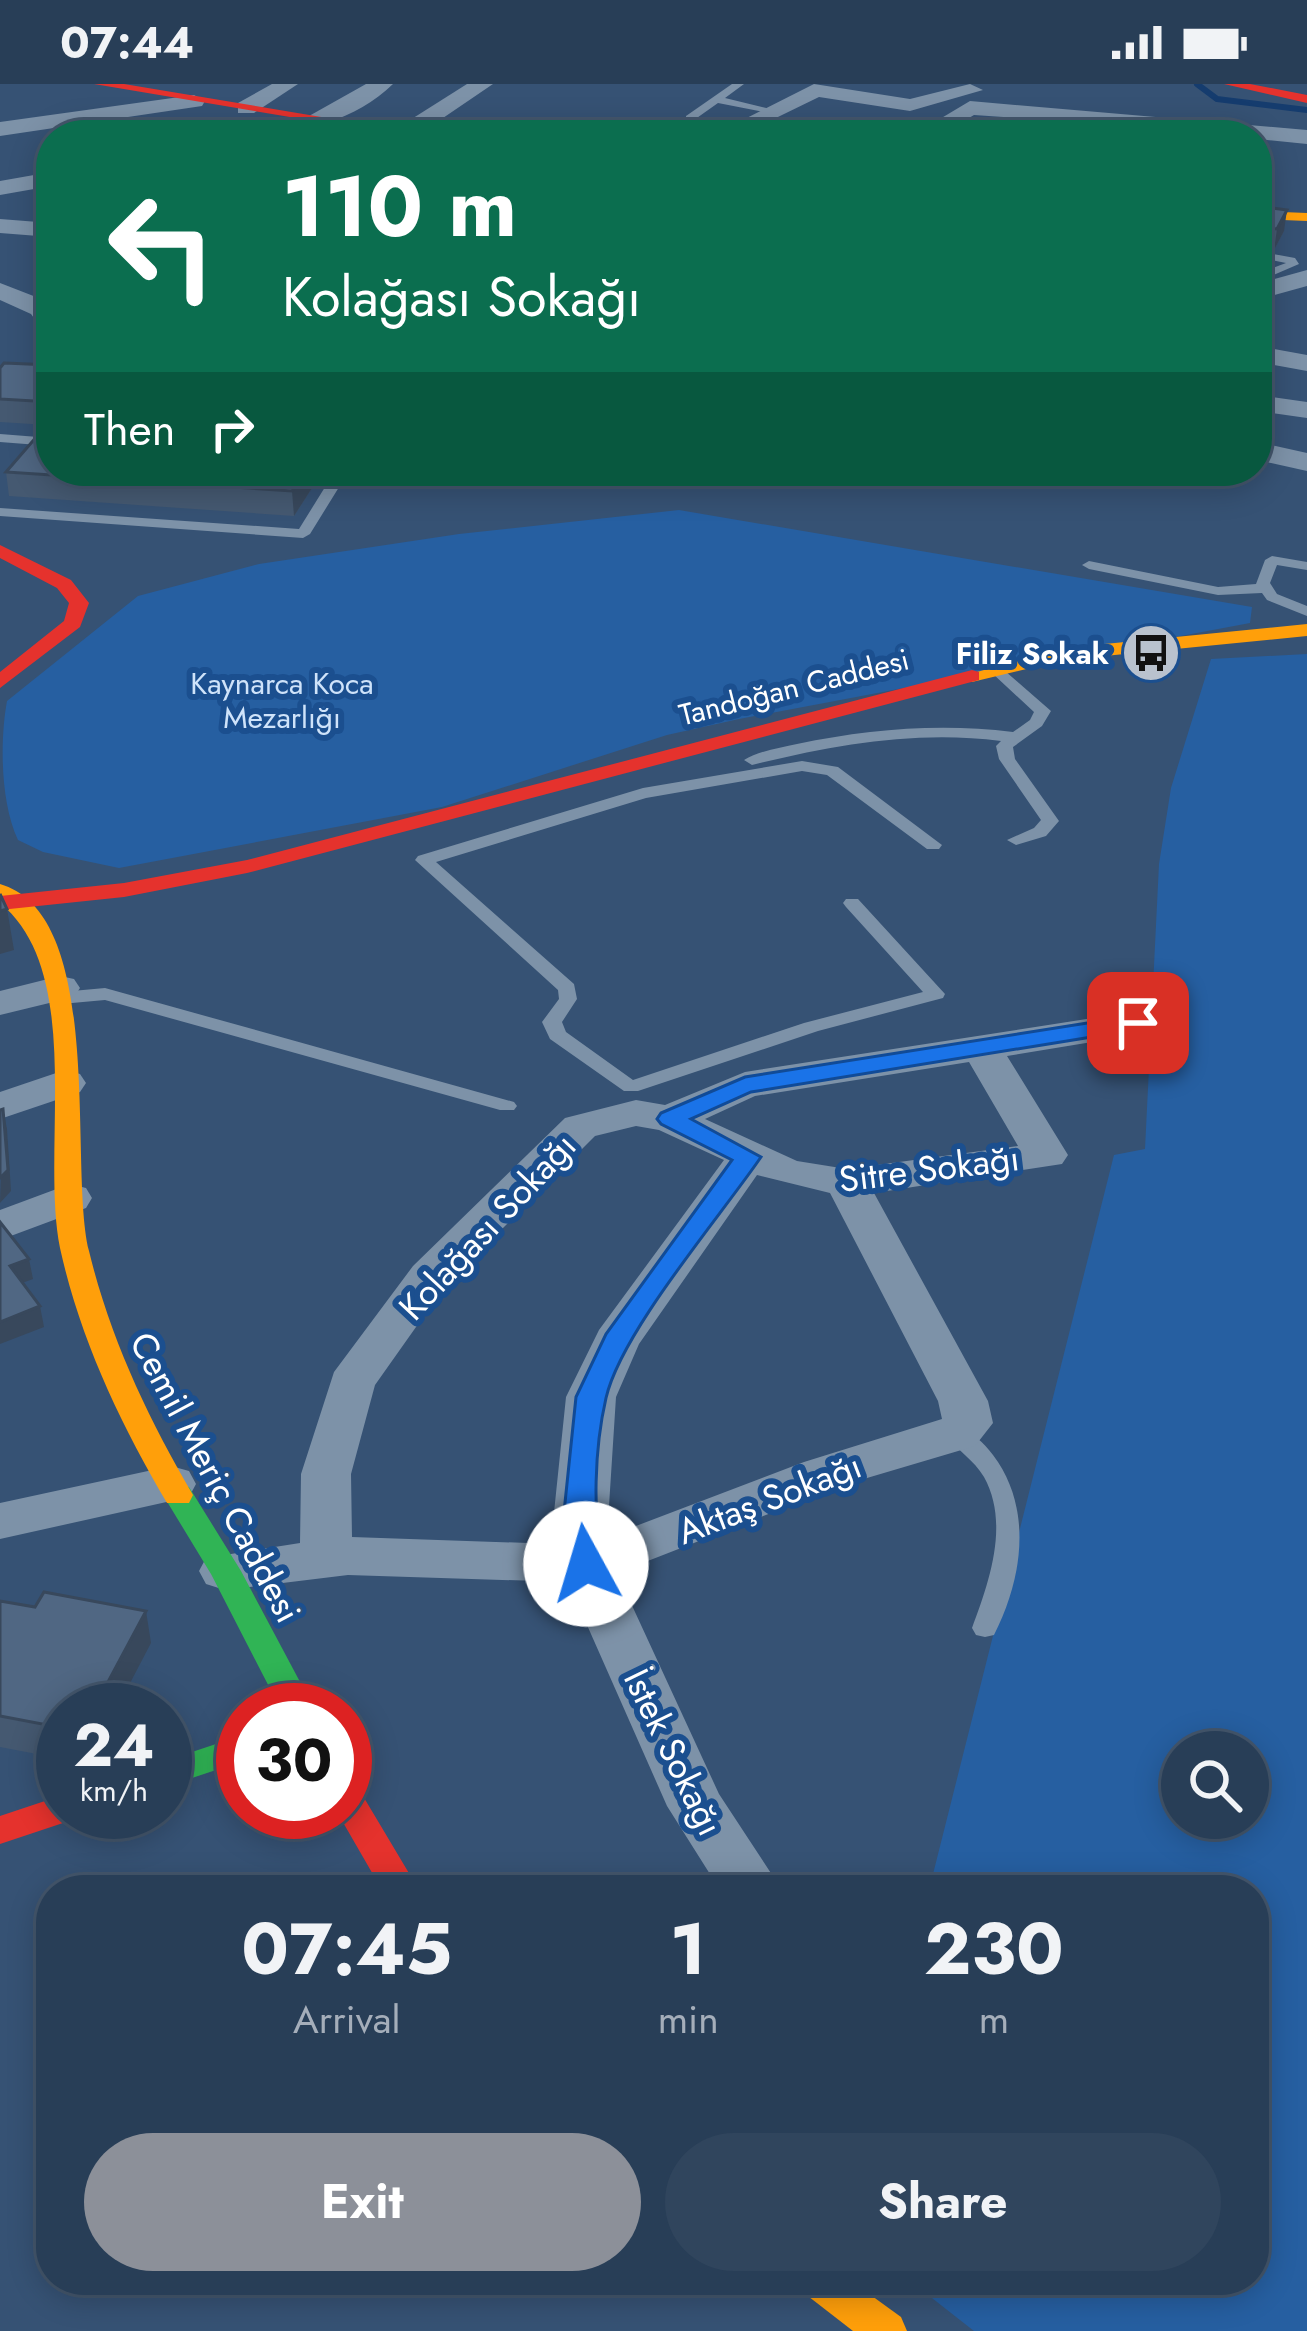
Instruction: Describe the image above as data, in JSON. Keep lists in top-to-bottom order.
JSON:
{
  "streets": {
    "street": [
      "Tandoğan Caddesi",
      "Sitre Sokağı",
      "Kolağası Sokağı",
      "Cemil Meriç Caddesi",
      "Aktaş Sokağı",
      "İstek Sokağı"
    ]
  },
  "crossings": [
    ["Tandoğan Caddesi", "Cemil Meriç Caddesi"],
    ["Sitre Sokağı", "Kolağası Sokağı"],
    ["Sitre Sokağı", "İstek Sokağı"],
    ["Kolağası Sokağı", "Aktaş Sokağı"],
    ["Kolağası Sokağı", "İstek Sokağı"],
    ["Cemil Meriç Caddesi", "Aktaş Sokağı"],
    ["Aktaş Sokağı", "İstek Sokağı"]
  ],
  "parks": ["Kaynarca Koca Mezarlığı"],
  "places": {
    "bus stop": ["Filiz Sokak"]
  },
  "page": {
    "status": "07:44",
    "turn": ["110 m", "Kolağası Sokağı"],
    "then": "Then",
    "speed": "24 km/h",
    "limit": "30",
    "eta": [
      "07:45",
      "Arrival",
      "1",
      "min",
      "230",
      "m"
    ],
    "buttons": ["Exit", "Share"]
  }
}
